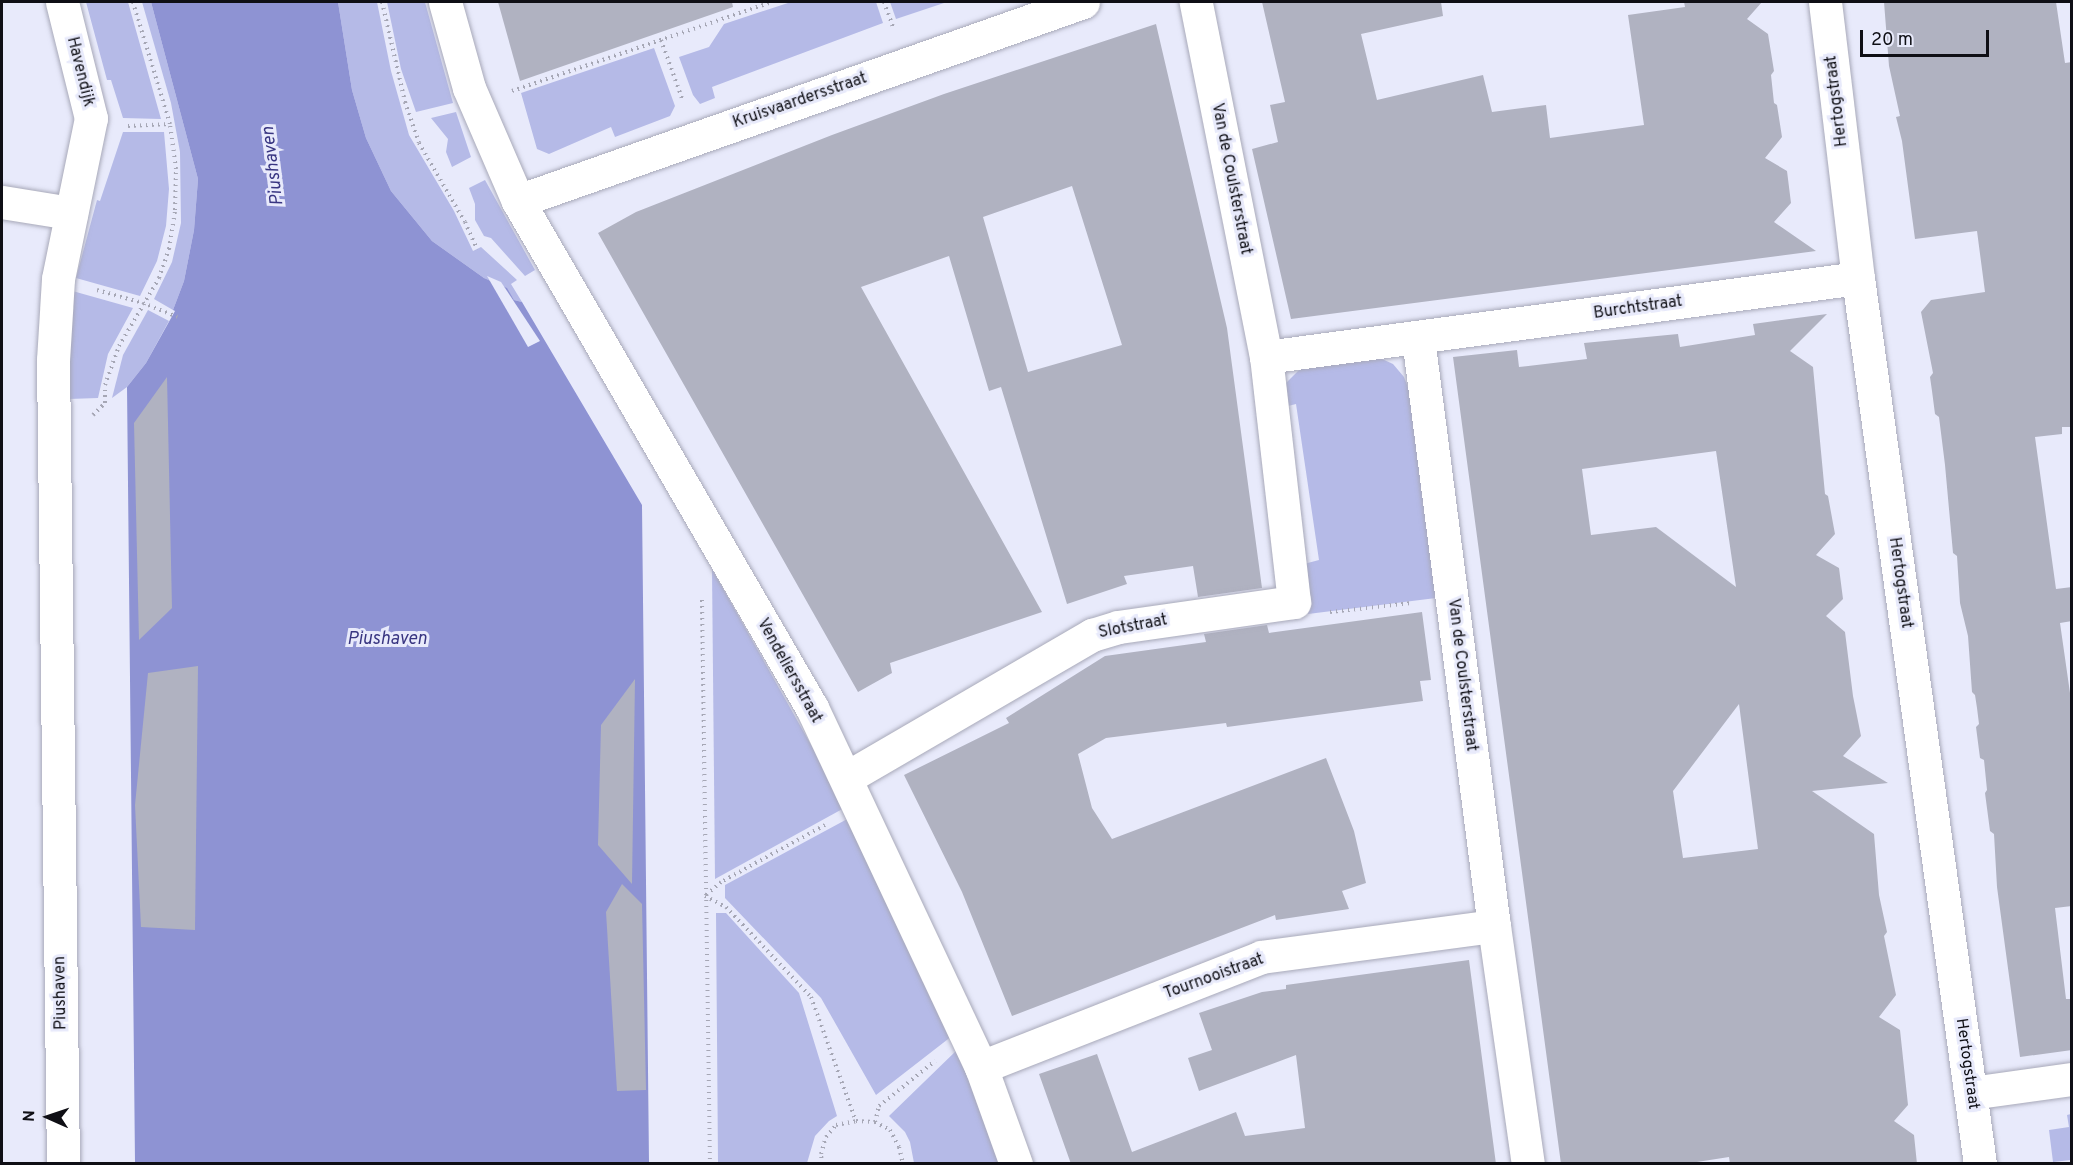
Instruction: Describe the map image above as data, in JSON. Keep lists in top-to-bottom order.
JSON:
{
  "streets": {
    "street": [
      "Havendijk",
      "Kruisvaardersstraat",
      "Hertogstraat",
      "Van de Coulsterstraat",
      "Burchtstraat",
      "Slotstraat",
      "Vendeliersstraat",
      "Tournooistraat",
      "Piushaven"
    ]
  },
  "crossings": [
    ["Havendijk", "Piushaven"],
    ["Kruisvaardersstraat", "Vendeliersstraat"],
    ["Hertogstraat", "Burchtstraat"],
    ["Van de Coulsterstraat", "Burchtstraat"],
    ["Van de Coulsterstraat", "Slotstraat"],
    ["Van de Coulsterstraat", "Tournooistraat"],
    ["Slotstraat", "Vendeliersstraat"],
    ["Vendeliersstraat", "Tournooistraat"]
  ],
  "water": ["Piushaven"],
  "scale_bar": "20 m",
  "north": "left"
}
